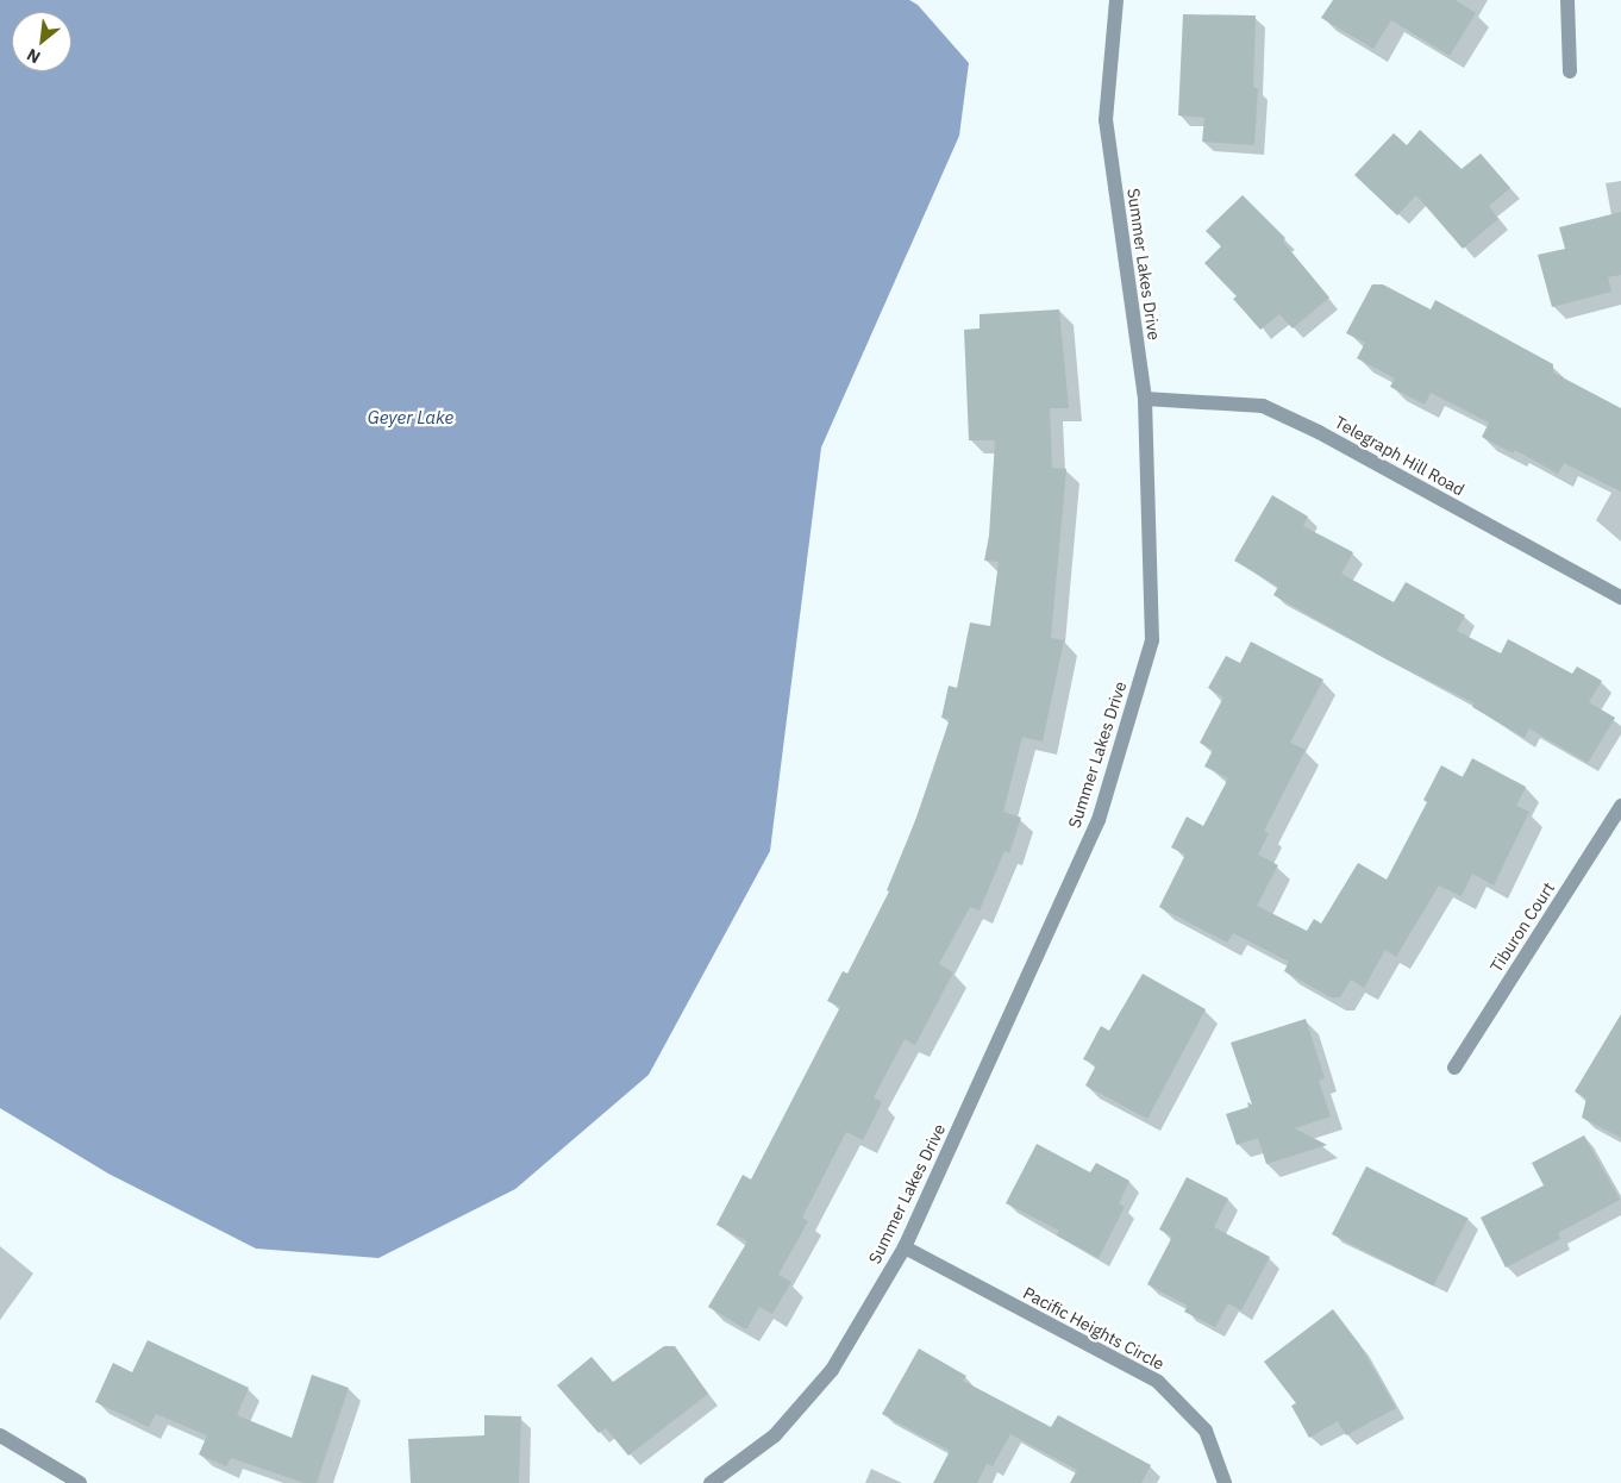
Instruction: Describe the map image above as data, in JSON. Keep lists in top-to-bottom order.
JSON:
{
  "streets": {
    "street": [
      "Summer Lakes Drive",
      "Telegraph Hill Road",
      "Tiburon Court",
      "Pacific Heights Circle"
    ]
  },
  "crossings": [
    ["Summer Lakes Drive", "Telegraph Hill Road"],
    ["Summer Lakes Drive", "Pacific Heights Circle"]
  ],
  "water": ["Geyer Lake"],
  "north": "bottom left"
}
